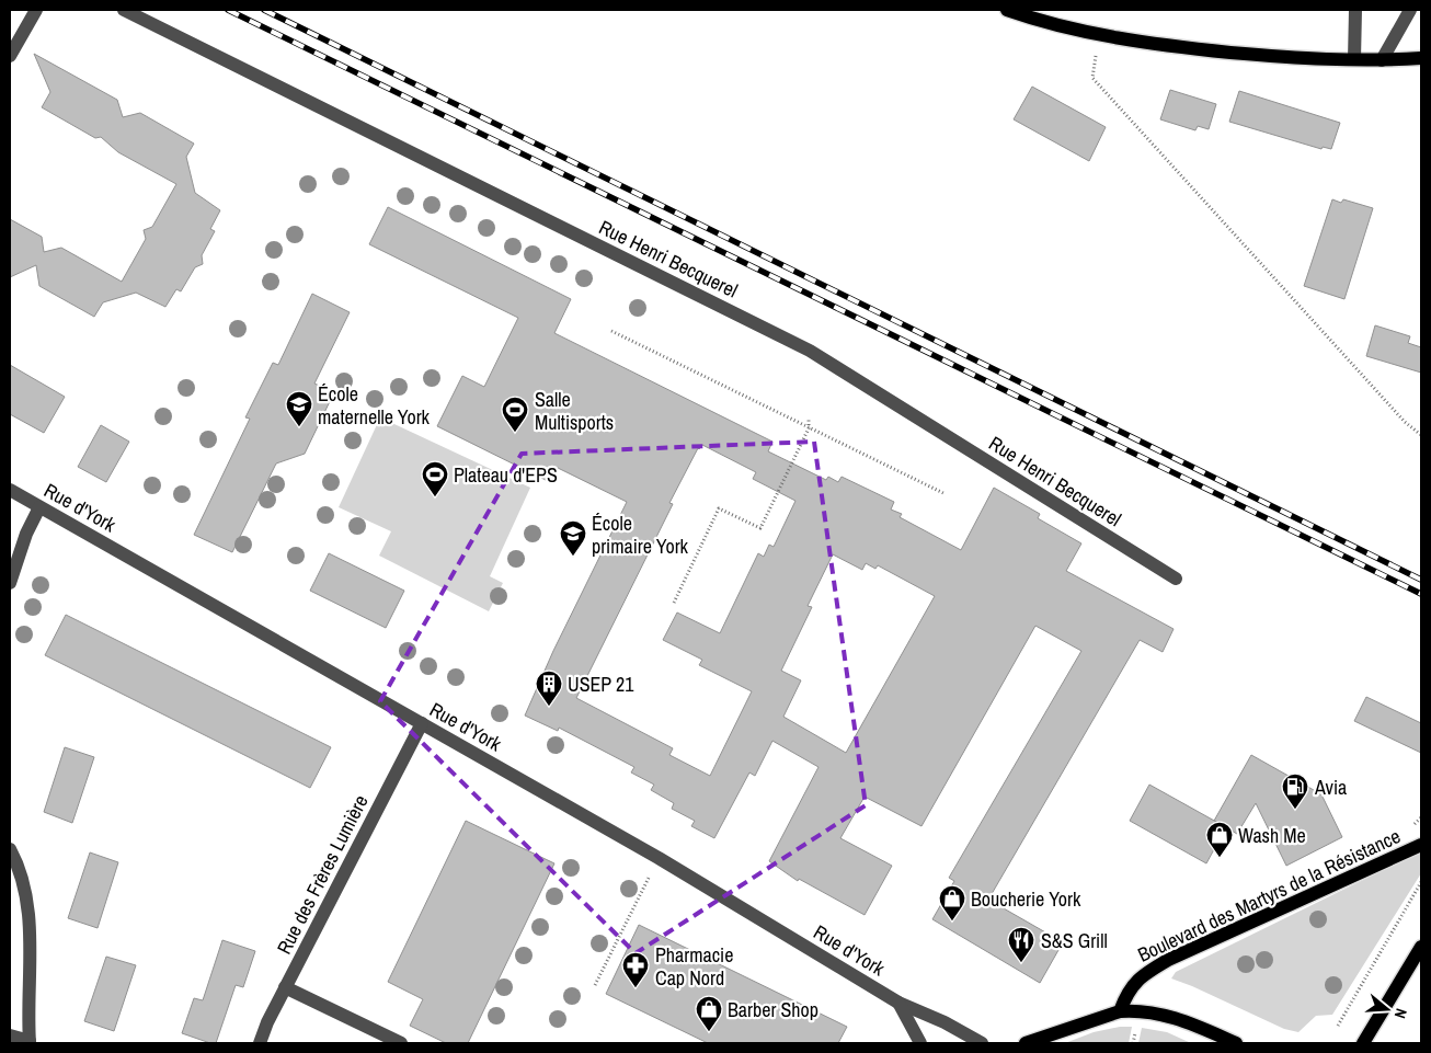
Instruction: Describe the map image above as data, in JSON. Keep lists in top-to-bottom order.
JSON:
{
  "streets": {
    "main road": ["Boulevard des Martyrs de la Résistance"],
    "street": ["Rue Henri Becquerel", "Rue d'York", "Rue des Frères Lumière"]
  },
  "crossings": [
    ["Rue d'York", "Rue des Frères Lumière"]
  ],
  "places": {
    "school or university": ["École maternelle York", "École primaire York"],
    "sports": ["Salle Multisports", "Plateau d'EPS"],
    "building": ["USEP 21"],
    "fuel station": ["Avia"],
    "shop": ["Wash Me", "Boucherie York", "Barber Shop"],
    "restaurant": ["S&S Grill"],
    "pharmacy": ["Pharmacie Cap Nord"]
  },
  "north": "right"
}
